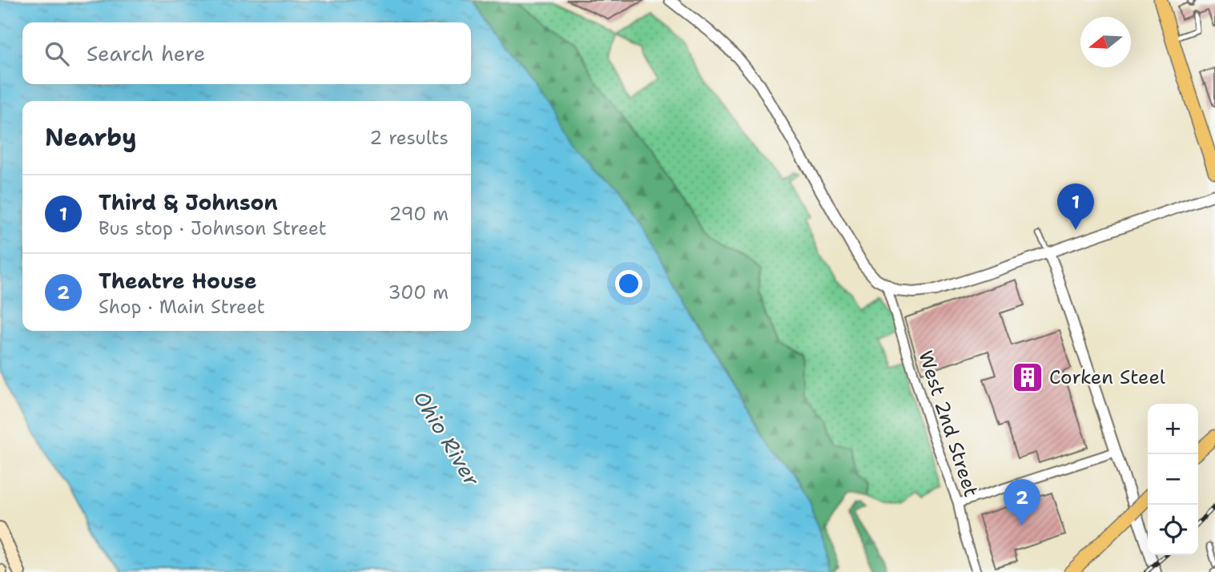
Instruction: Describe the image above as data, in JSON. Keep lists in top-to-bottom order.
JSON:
{
  "streets": {
    "street": ["West 2nd Street"]
  },
  "water": ["Ohio River"],
  "places": {
    "building": ["Corken Steel"]
  },
  "north": "left",
  "page": {
    "search": "Search here",
    "heading": ["Nearby", "2 results"],
    "list": [
      {
        "mark": "1",
        "name": "Third & Johnson",
        "note": "Bus stop · Johnson Street",
        "value": "290 m"
      },
      {
        "mark": "2",
        "name": "Theatre House",
        "note": "Shop · Main Street",
        "value": "300 m"
      }
    ],
    "pins": ["1", "2"],
    "map_buttons": ["+", "−"]
  }
}
